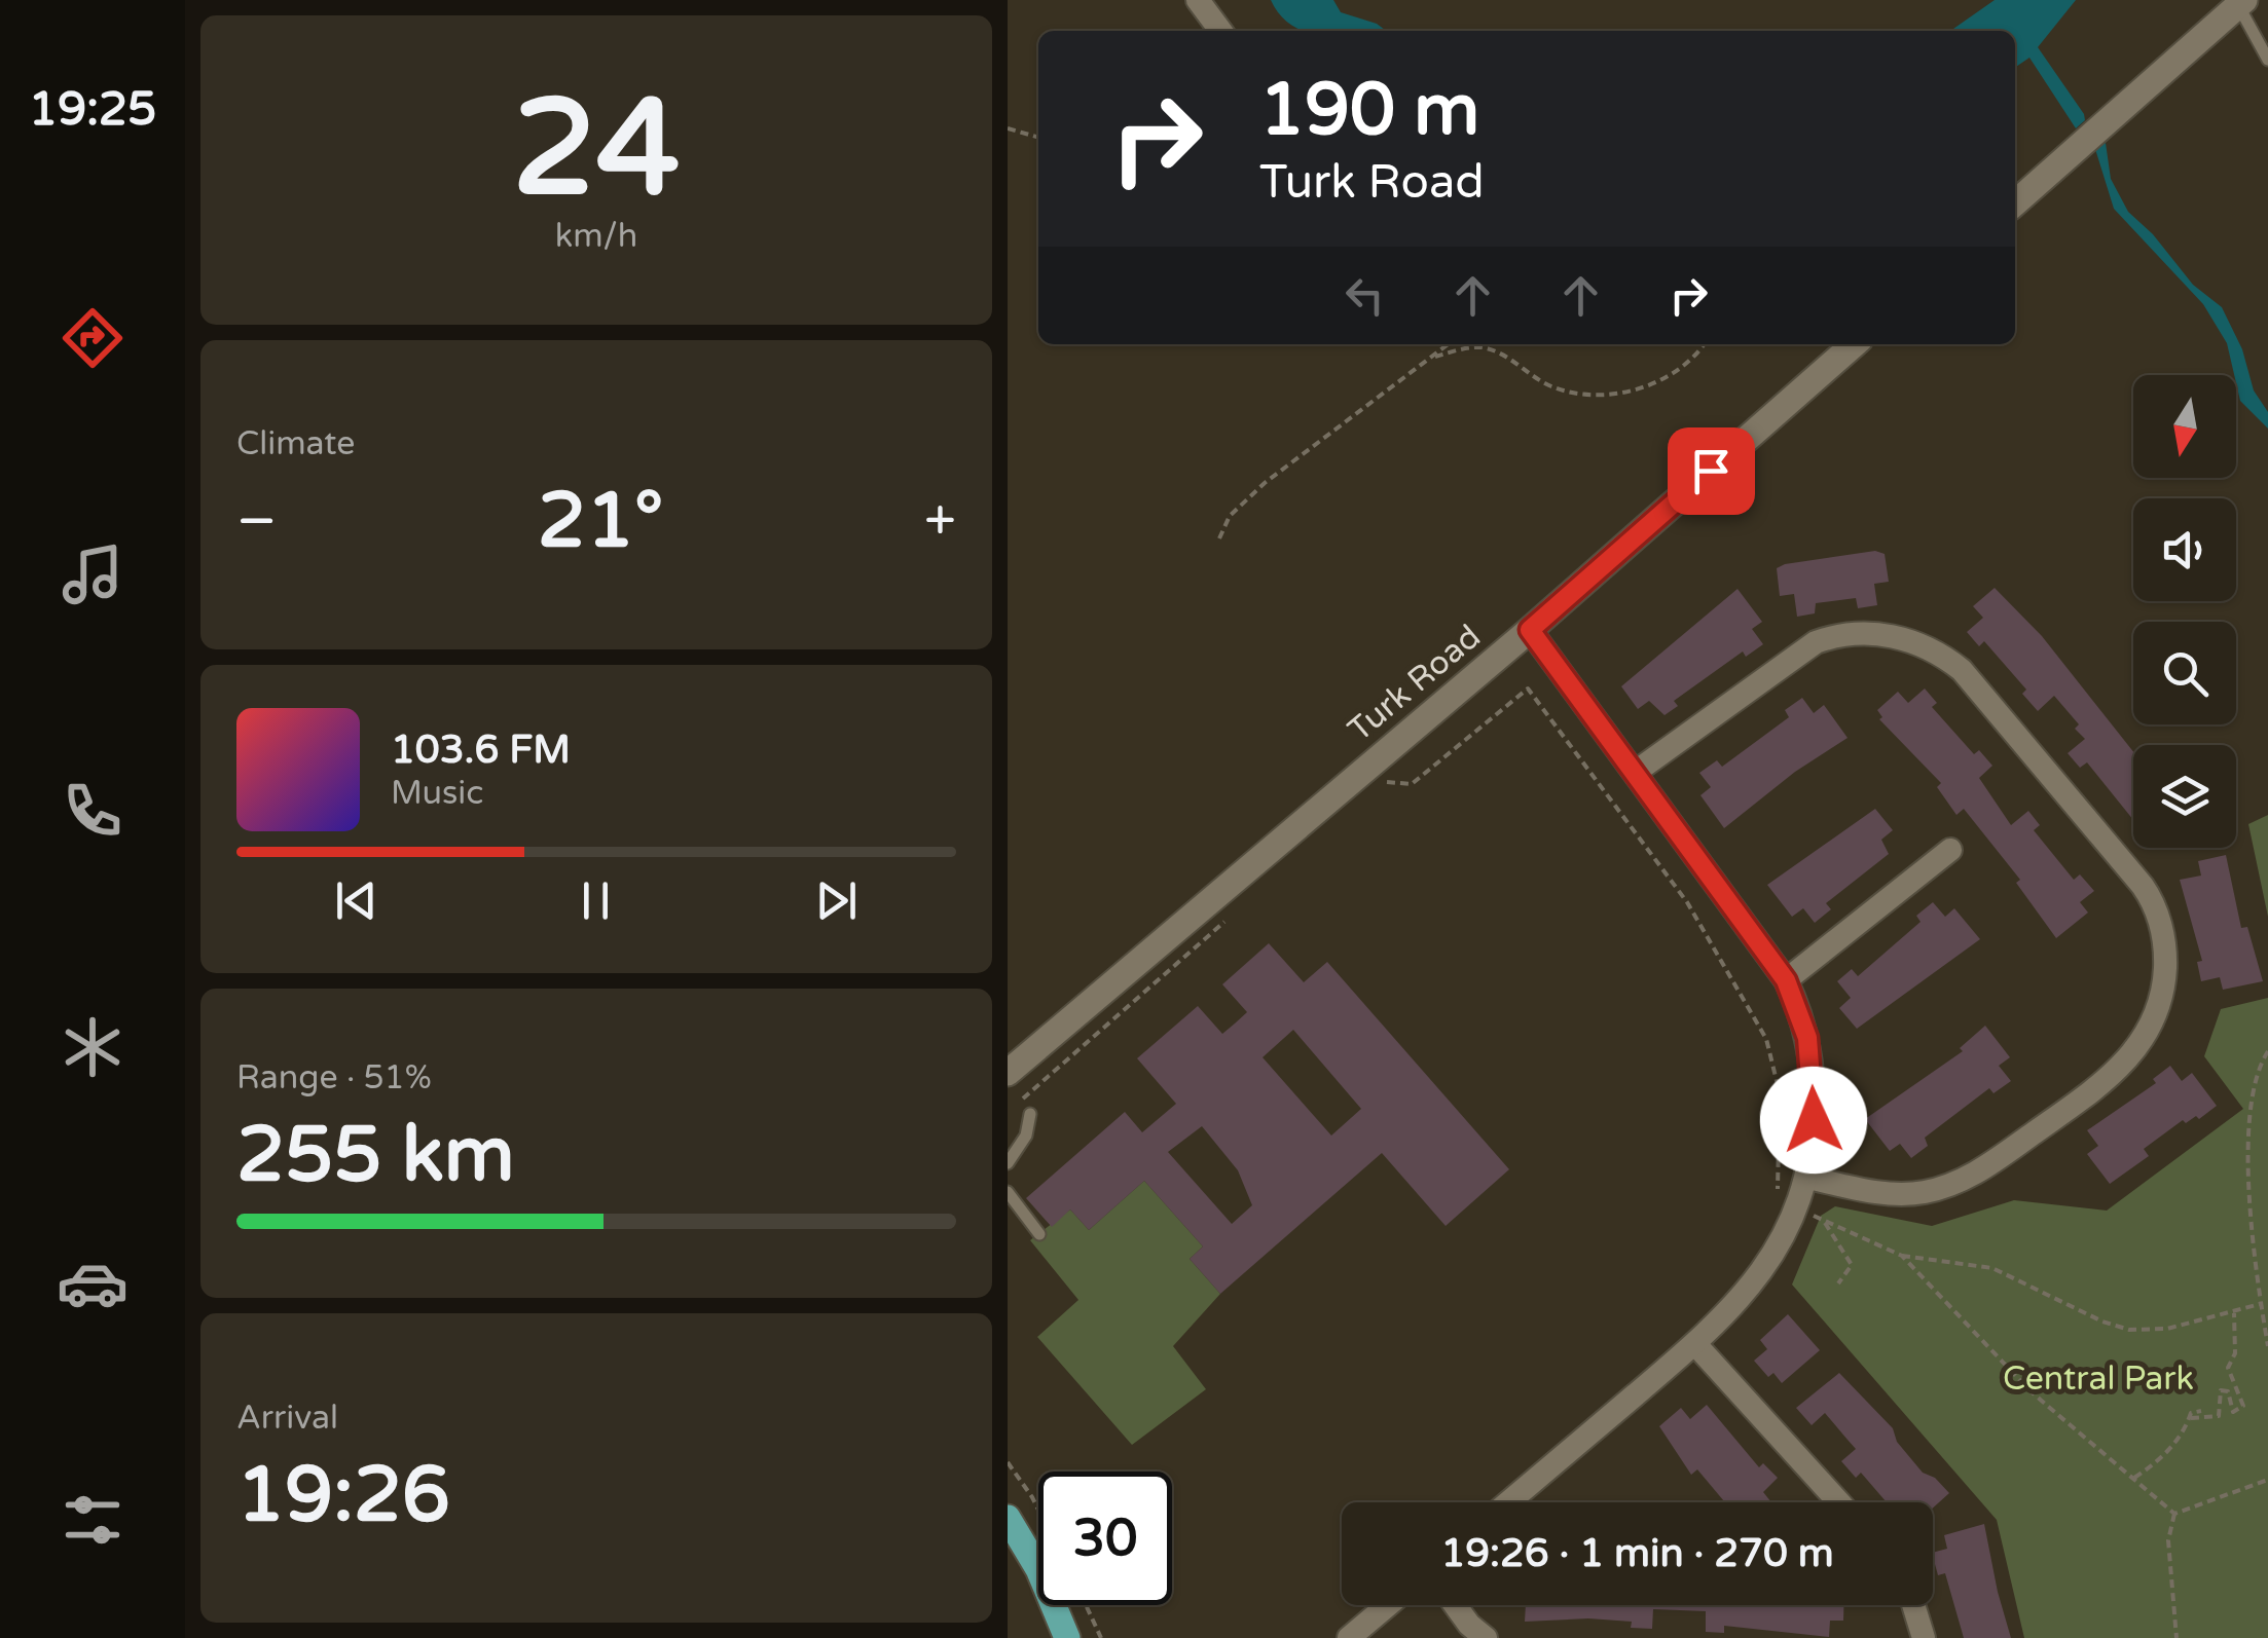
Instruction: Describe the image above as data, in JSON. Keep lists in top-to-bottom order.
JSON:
{
  "streets": {
    "street": ["Turk Road"]
  },
  "parks": ["Central Park"],
  "north": "bottom",
  "page": {
    "tabs": "19:25",
    "tile": [
      ["24", "km/h"],
      "Climate",
      ["Range · 51%", "255 km"],
      ["Arrival", "19:26"]
    ],
    "turn": ["190 m", "Turk Road"],
    "heat": ["−", "21°", "+"],
    "song": ["103.6 FM", "Music"],
    "limit": "30",
    "trip": "19:26 · 1 min · 270 m"
  }
}
